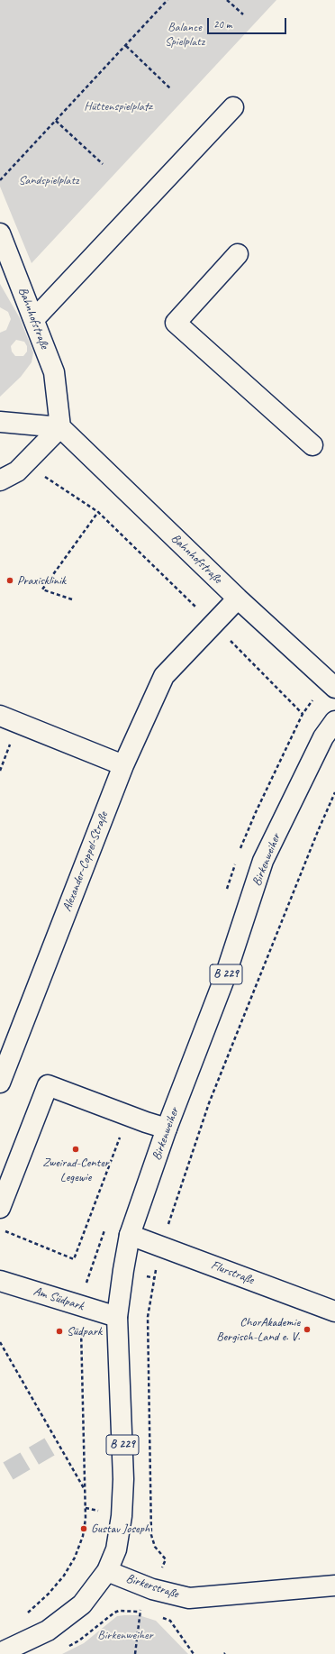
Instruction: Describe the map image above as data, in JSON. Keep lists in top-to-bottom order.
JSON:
{
  "streets": {
    "street": [
      "Bahnhofstraße",
      "Birkenweiher",
      "Alexander-Coppel-Straße",
      "B 229",
      "Flurstraße",
      "Am Südpark",
      "Birkerstraße"
    ]
  },
  "crossings": [
    ["Bahnhofstraße", "Alexander-Coppel-Straße"],
    ["Birkenweiher", "B 229"],
    ["Birkenweiher", "Flurstraße"],
    ["Birkenweiher", "Am Südpark"],
    ["Birkenweiher", "Birkerstraße"],
    ["B 229", "Birkerstraße"]
  ],
  "parks": [
    "Balance Spielplatz",
    "Hüttenspielplatz",
    "Sandspielplatz",
    "Birkenweiher"
  ],
  "places": [
    "Praxisklinik",
    "Zweirad-Center Legewie",
    "ChorAkademie Bergisch-Land e. V.",
    "Südpark",
    "Gustav Joseph"
  ],
  "scale_bar": "20 m"
}
